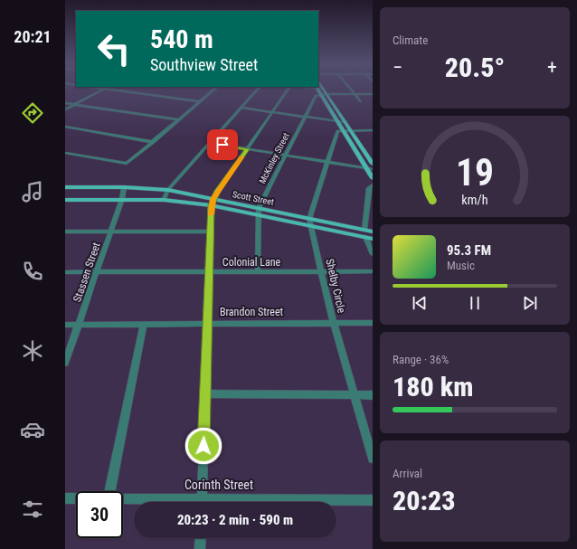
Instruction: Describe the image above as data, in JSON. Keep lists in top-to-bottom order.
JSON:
{
  "streets": {
    "main road": ["Scott Street"],
    "street": [
      "McKinley Street",
      "Colonial Lane",
      "Stassen Street",
      "Shelby Circle",
      "Brandon Street",
      "Corinth Street"
    ]
  },
  "crossings": [
    ["McKinley Street", "Scott Street"],
    ["Scott Street", "Stassen Street"],
    ["Scott Street", "Shelby Circle"],
    ["Colonial Lane", "Stassen Street"],
    ["Colonial Lane", "Shelby Circle"],
    ["Stassen Street", "Brandon Street"],
    ["Shelby Circle", "Brandon Street"]
  ],
  "page": {
    "tabs": "20:21",
    "tile": [
      "Climate",
      ["Range · 36%", "180 km"],
      ["Arrival", "20:23"]
    ],
    "turn": ["540 m", "Southview Street"],
    "heat": ["−", "20.5°", "+"],
    "song": ["95.3 FM", "Music"],
    "limit": "30",
    "trip": "20:23 · 2 min · 590 m",
    "gauge": ["19", "km/h"]
  }
}
